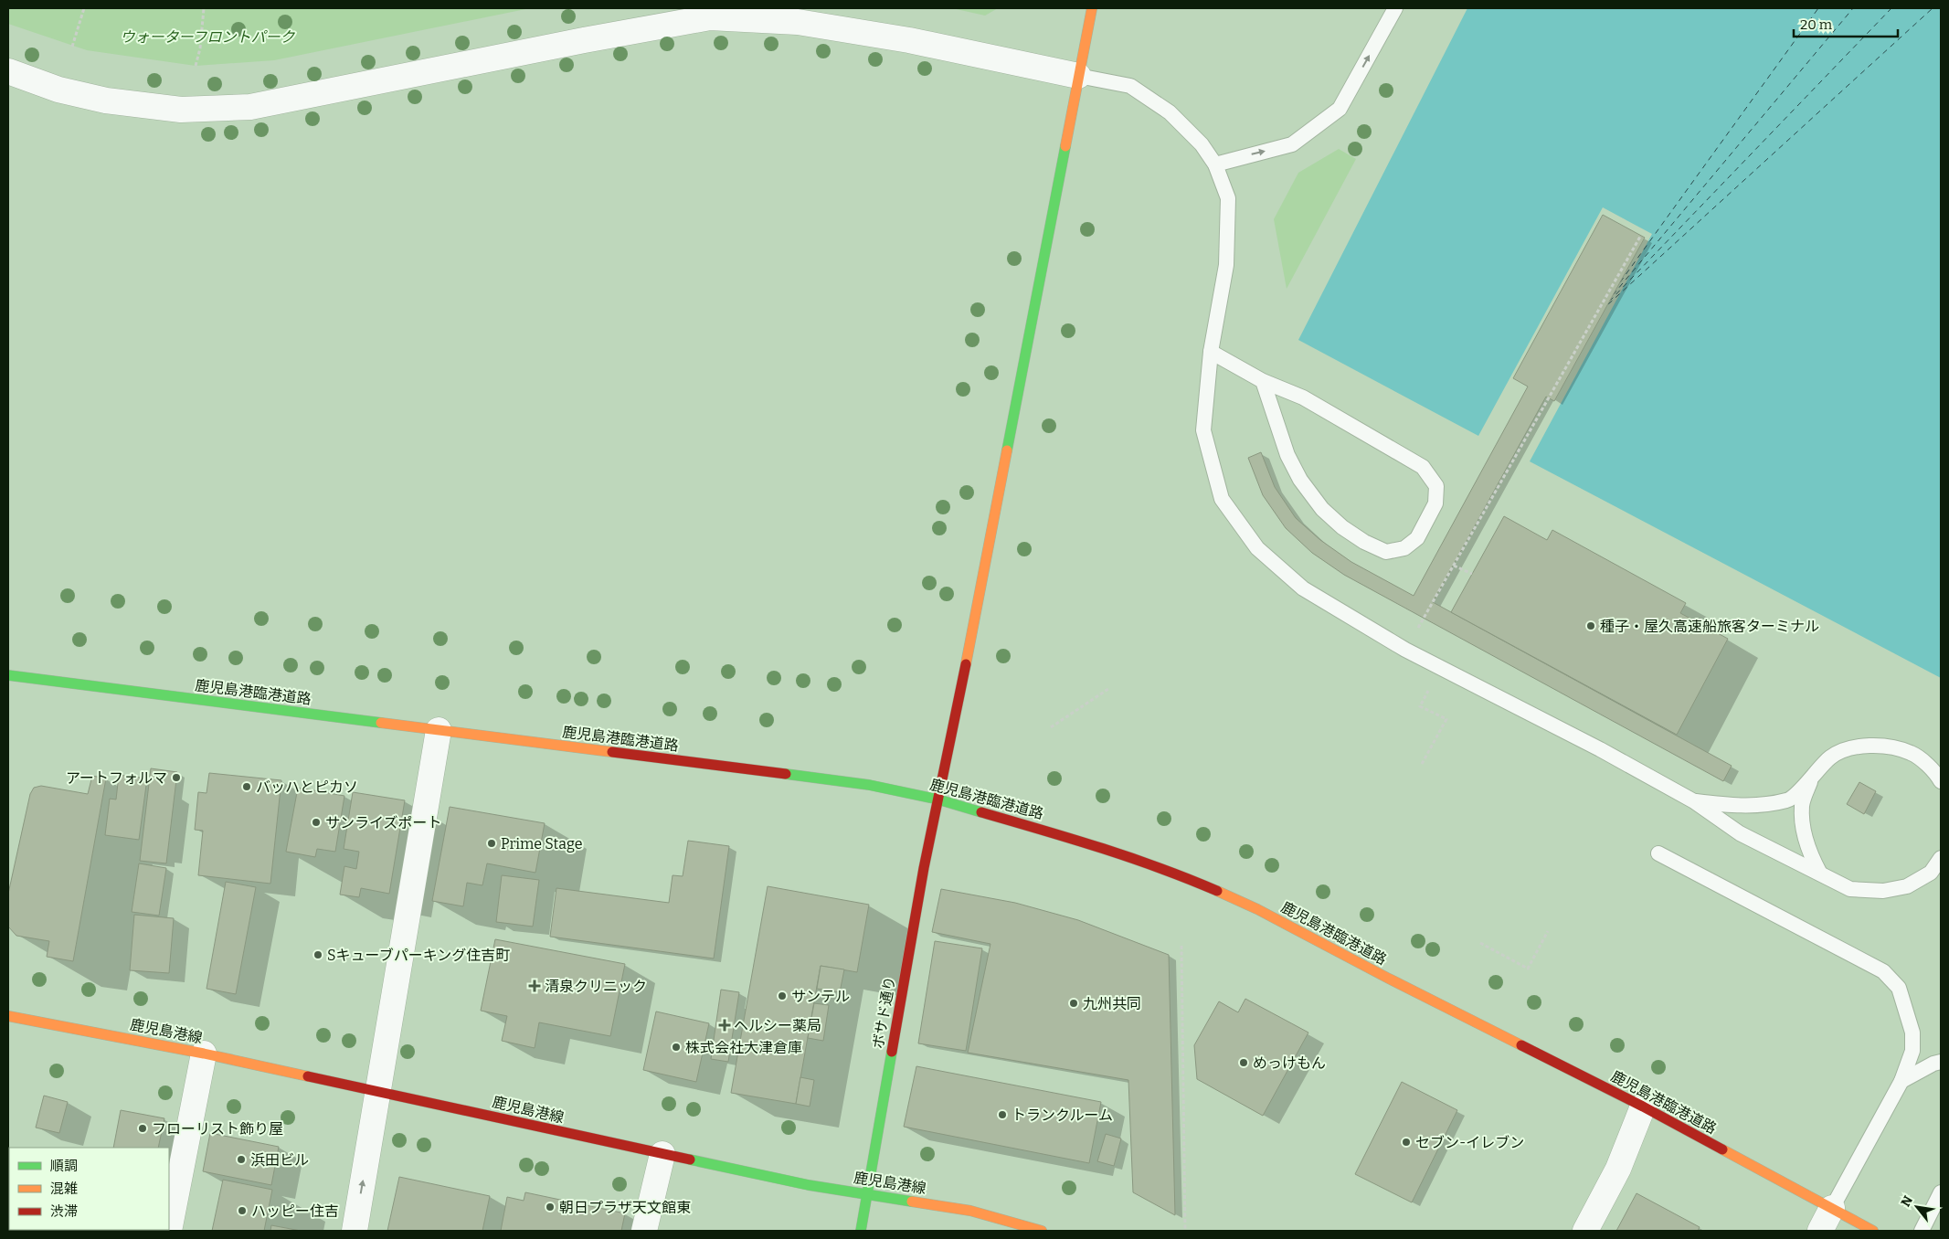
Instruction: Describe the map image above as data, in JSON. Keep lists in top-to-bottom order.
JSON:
{
  "streets": {
    "street": ["鹿児島港臨港道路", "ボサド通り", "鹿児島港線"]
  },
  "crossings": [
    ["鹿児島港臨港道路", "ボサド通り"],
    ["ボサド通り", "鹿児島港線"]
  ],
  "parks": ["ウォーターフロントパーク"],
  "places": {
    "other": [
      "種子・屋久高速船旅客ターミナル",
      "アートフォルマ",
      "バッハとピカソ",
      "サンライズポート",
      "Prime Stage",
      "Sキューブパーキング住吉町",
      "サンテル",
      "九州共同",
      "株式会社大津倉庫",
      "めっけもん",
      "トランクルーム",
      "フローリスト飾り屋",
      "セブン-イレブン",
      "浜田ビル",
      "朝日プラザ天文館東",
      "ハッピー住吉"
    ],
    "health": ["清泉クリニック", "ヘルシー薬局"]
  },
  "legend": ["順調", "混雑", "渋滞"],
  "scale_bar": "20 m",
  "north": "top left"
}
